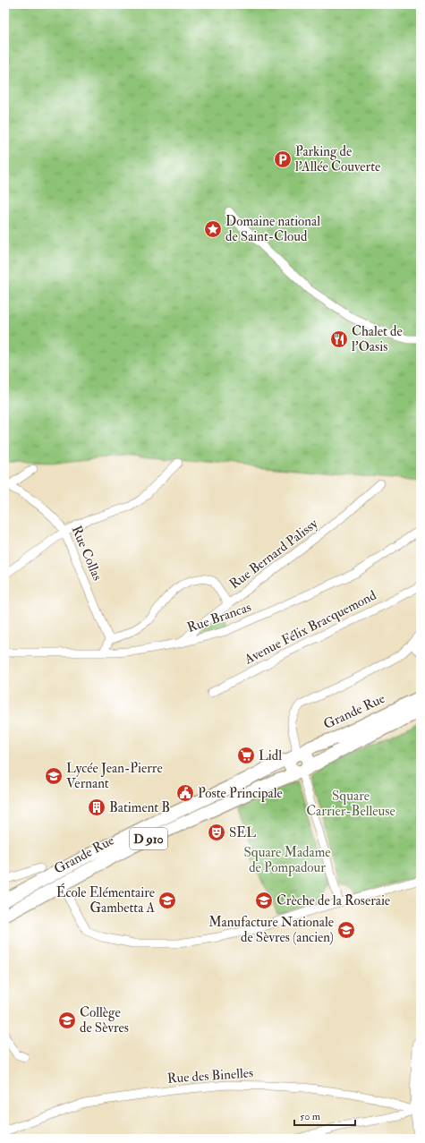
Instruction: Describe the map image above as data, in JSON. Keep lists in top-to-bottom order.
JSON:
{
  "streets": {
    "main road": ["Grande Rue", "D 910"],
    "street": [
      "Rue Collas",
      "Rue Bernard Palissy",
      "Rue Brancas",
      "Avenue Félix Bracquemond",
      "Rue des Binelles"
    ]
  },
  "crossings": [
    ["Rue Bernard Palissy", "Rue Brancas"]
  ],
  "parks": ["Square Carrier-Belleuse", "Square Madame de Pompadour"],
  "places": {
    "parking": ["Parking de l'Allée Couverte"],
    "place": ["Domaine national de Saint-Cloud"],
    "restaurant": ["Chalet de l'Oasis"],
    "supermarket": ["Lidl"],
    "school or university": [
      "Lycée Jean-Pierre Vernant",
      "École Elémentaire Gambetta A",
      "Crèche de la Roseraie",
      "Manufacture Nationale de Sèvres (ancien)",
      "Collège de Sèvres"
    ],
    "public building": ["Poste Principale"],
    "building": ["Batiment B"],
    "theatre": ["SEL"]
  },
  "scale_bar": "50 m"
}
